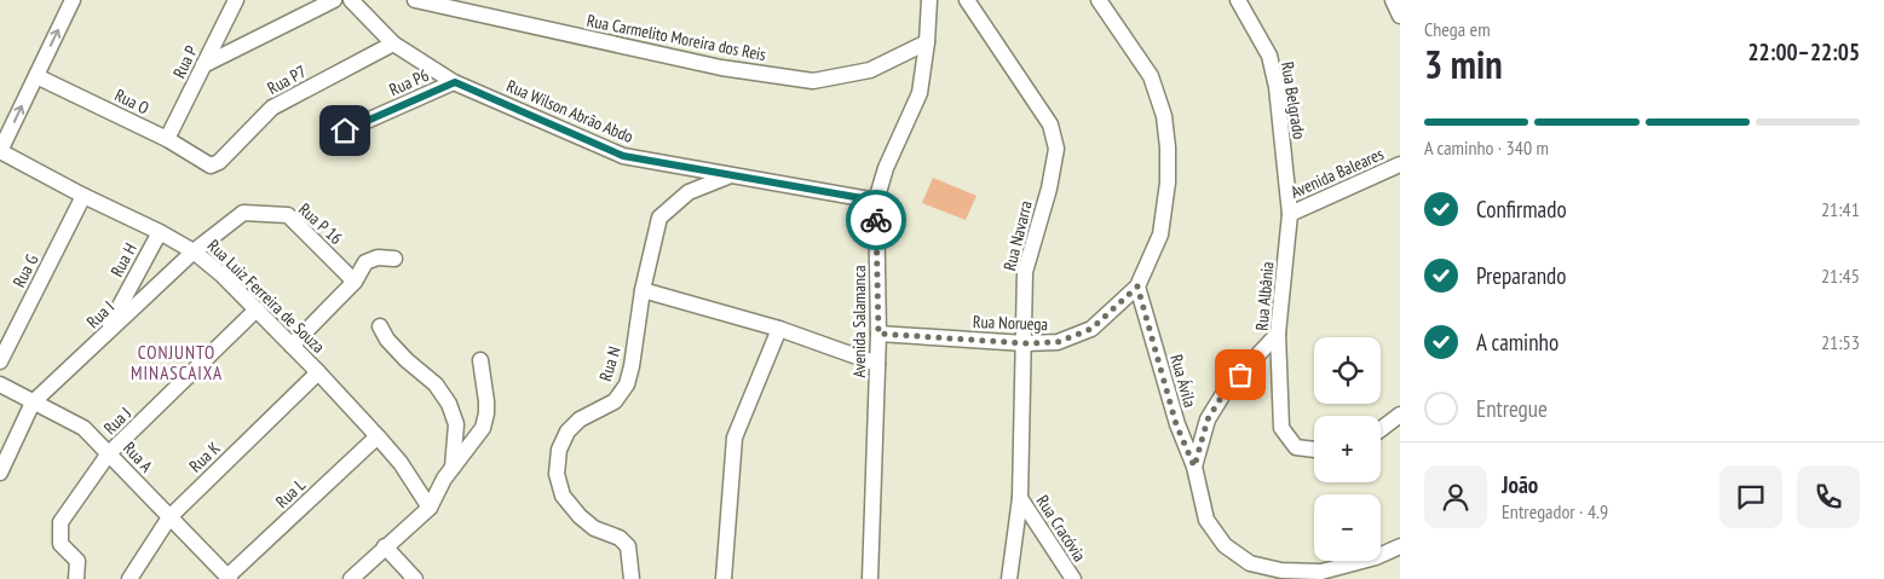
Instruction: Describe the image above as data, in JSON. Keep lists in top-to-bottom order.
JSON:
{
  "streets": {
    "street": [
      "Rua Carmelito Moreira dos Reis",
      "Rua P",
      "Rua P7",
      "Rua P6",
      "Rua Belgrado",
      "Rua O",
      "Rua Wilson Abrão Abdo",
      "Avenida Baleares",
      "Rua P 16",
      "Rua Navarra",
      "Rua H",
      "Rua G",
      "Rua Luiz Ferreira de Souza",
      "Rua Albânia",
      "Rua I",
      "Avenida Salamanca",
      "Rua Noruega",
      "Rua N",
      "Rua Ávila",
      "Rua J",
      "Rua A",
      "Rua K",
      "Rua L",
      "Rua Cracóvia"
    ]
  },
  "crossings": [
    ["Rua Carmelito Moreira dos Reis", "Avenida Salamanca"],
    ["Rua P", "Rua O"],
    ["Rua P7", "Rua O"],
    ["Rua P7", "Rua Wilson Abrão Abdo"],
    ["Rua P6", "Rua Wilson Abrão Abdo"],
    ["Rua Belgrado", "Avenida Baleares"],
    ["Rua Belgrado", "Rua Albânia"],
    ["Rua Wilson Abrão Abdo", "Avenida Salamanca"],
    ["Rua Wilson Abrão Abdo", "Rua N"],
    ["Avenida Baleares", "Rua Albânia"],
    ["Rua P 16", "Rua Luiz Ferreira de Souza"],
    ["Rua P 16", "Rua I"],
    ["Rua Navarra", "Rua Noruega"],
    ["Rua Navarra", "Rua Cracóvia"],
    ["Rua H", "Rua Luiz Ferreira de Souza"],
    ["Rua H", "Rua I"],
    ["Rua G", "Rua Luiz Ferreira de Souza"],
    ["Rua Luiz Ferreira de Souza", "Rua I"],
    ["Rua Luiz Ferreira de Souza", "Rua J"],
    ["Rua Luiz Ferreira de Souza", "Rua K"],
    ["Rua Luiz Ferreira de Souza", "Rua L"],
    ["Rua I", "Rua A"],
    ["Avenida Salamanca", "Rua Noruega"],
    ["Rua Noruega", "Rua Ávila"],
    ["Rua J", "Rua A"],
    ["Rua A", "Rua K"],
    ["Rua A", "Rua L"]
  ],
  "districts": ["CONJUNTO MINASCAIXA"],
  "page": {
    "heading": ["3 min", "Chega em", "22:00–22:05"],
    "panel": ["João", "Entregador · 4.9"],
    "bar": "A caminho · 340 m",
    "list": [
      ["Confirmado", "21:41"],
      ["Preparando", "21:45"],
      ["A caminho", "21:53"],
      "Entregue"
    ],
    "map_buttons": ["+", "−"]
  }
}
